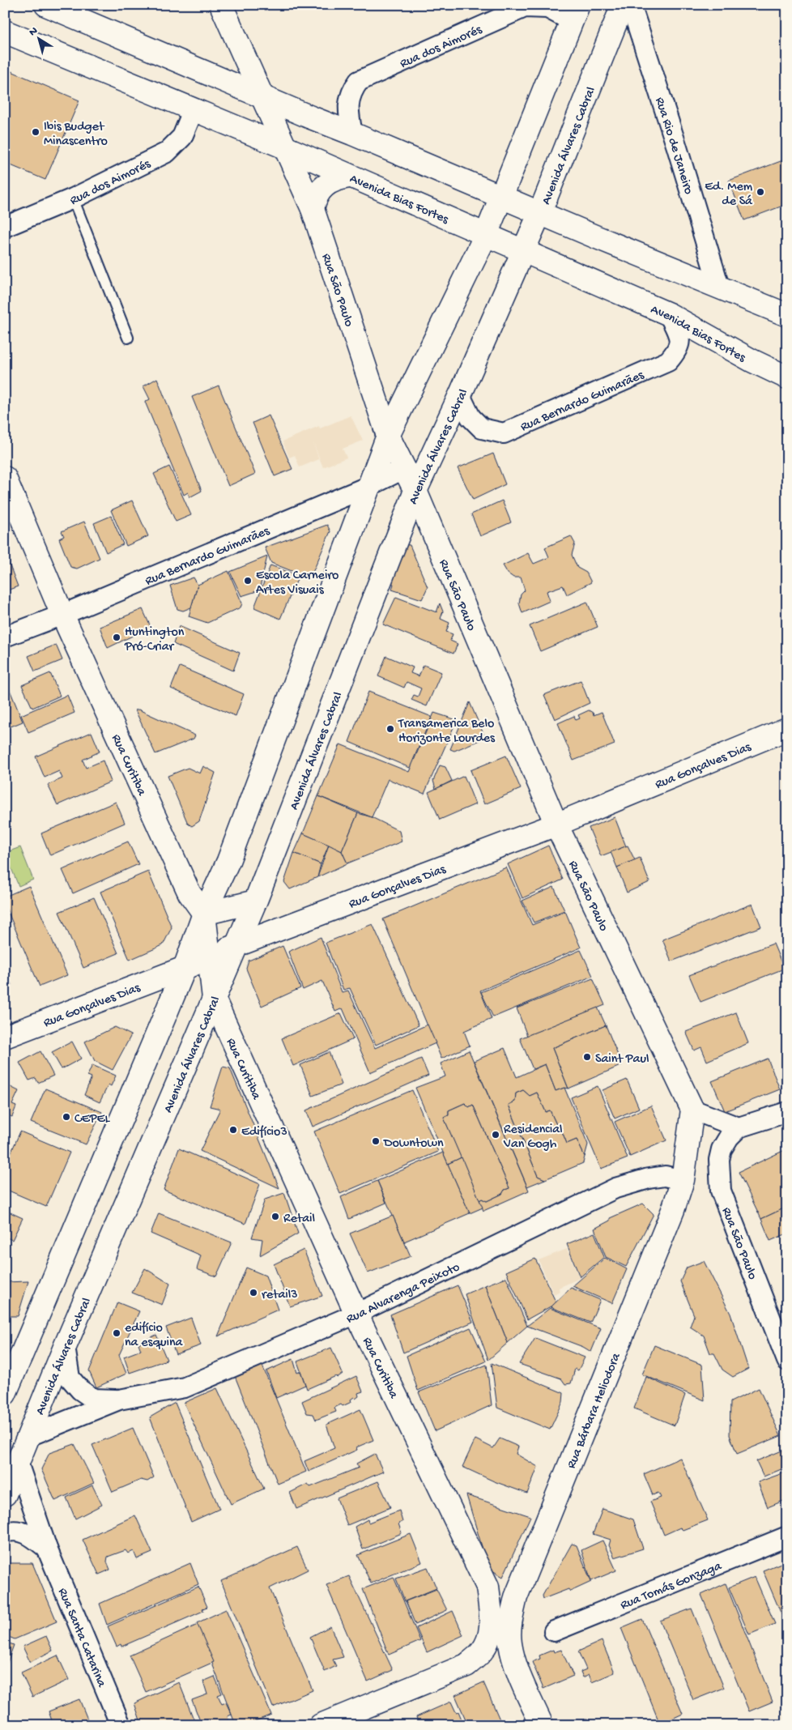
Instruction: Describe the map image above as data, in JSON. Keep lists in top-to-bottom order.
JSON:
{
  "streets": {
    "street": [
      "Rua dos Aimorés",
      "Avenida Álvares Cabral",
      "Rua Rio de Janeiro",
      "Avenida Bias Fortes",
      "Rua São Paulo",
      "Rua Bernardo Guimarães",
      "Rua Curitiba",
      "Rua Gonçalves Dias",
      "Rua Alvarenga Peixoto",
      "Rua Bárbara Heliodora",
      "Rua Tomás Gonzaga",
      "Rua Santa Catarina"
    ]
  },
  "crossings": [
    ["Rua dos Aimorés", "Avenida Bias Fortes"],
    ["Avenida Álvares Cabral", "Avenida Bias Fortes"],
    ["Avenida Álvares Cabral", "Rua São Paulo"],
    ["Avenida Álvares Cabral", "Rua Bernardo Guimarães"],
    ["Avenida Álvares Cabral", "Rua Curitiba"],
    ["Avenida Álvares Cabral", "Rua Gonçalves Dias"],
    ["Avenida Álvares Cabral", "Rua Alvarenga Peixoto"],
    ["Avenida Álvares Cabral", "Rua Santa Catarina"],
    ["Avenida Bias Fortes", "Rua São Paulo"],
    ["Avenida Bias Fortes", "Rua Bernardo Guimarães"],
    ["Rua São Paulo", "Rua Bernardo Guimarães"],
    ["Rua São Paulo", "Rua Gonçalves Dias"],
    ["Rua Bernardo Guimarães", "Rua Curitiba"],
    ["Rua Curitiba", "Rua Gonçalves Dias"],
    ["Rua Curitiba", "Rua Alvarenga Peixoto"],
    ["Rua Alvarenga Peixoto", "Rua Bárbara Heliodora"]
  ],
  "places": [
    "Ibis Budget Minascentro",
    "Ed. Mem de Sá",
    "Escola Carneiro Artes Visuais",
    "Huntington Pró-Criar",
    "Transamerica Belo Horizonte Lourdes",
    "Saint Paul",
    "CEPEL",
    "Edifício3",
    "Residencial Van Gogh",
    "Downtown",
    "Retail",
    "retail3",
    "edifício na esquina"
  ],
  "north": "top left"
}
